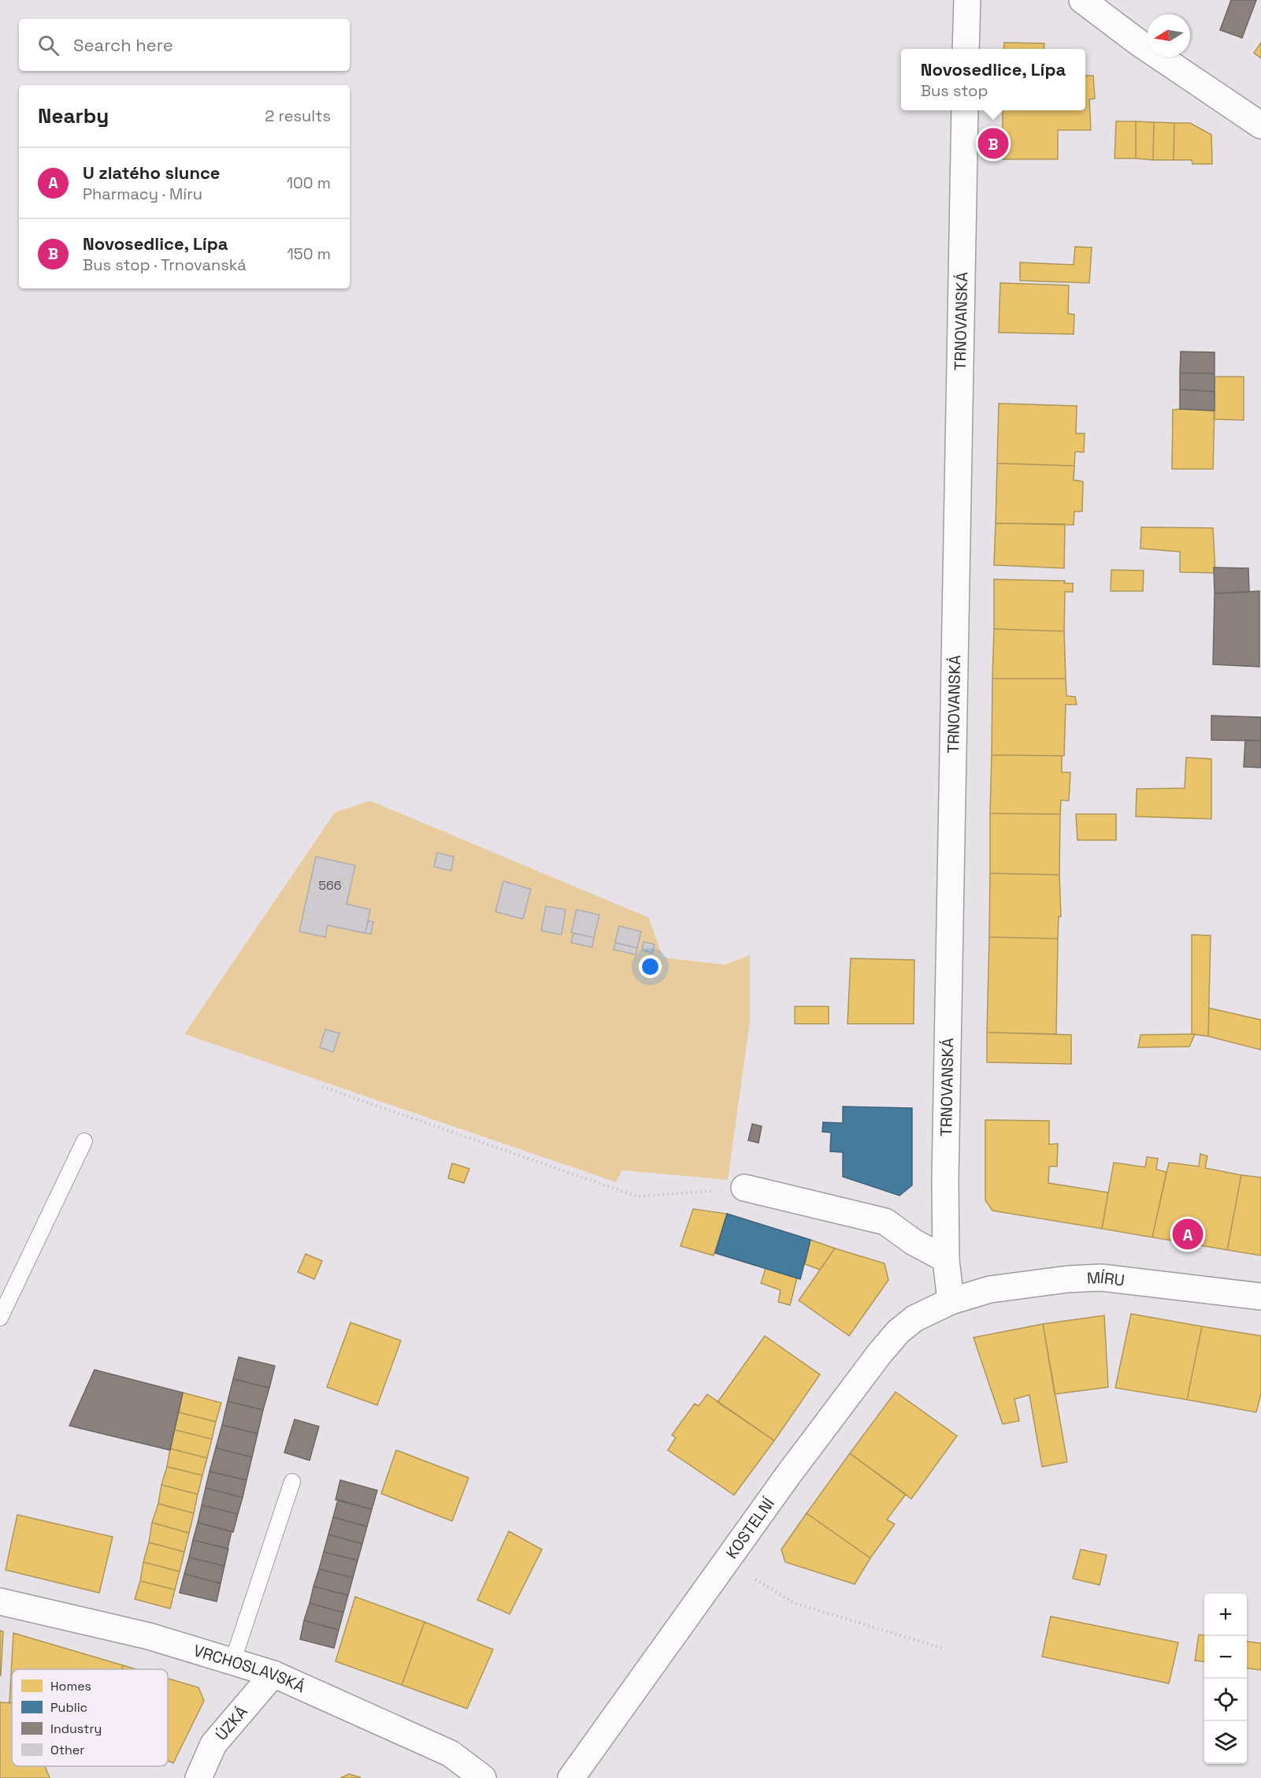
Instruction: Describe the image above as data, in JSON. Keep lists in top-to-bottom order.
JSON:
{
  "streets": {
    "street": [
      "TRNOVANSKÁ",
      "MÍRU",
      "KOSTELNÍ",
      "VRCHOSLAVSKÁ",
      "ÚZKÁ"
    ]
  },
  "crossings": [
    ["TRNOVANSKÁ", "MÍRU"],
    ["TRNOVANSKÁ", "KOSTELNÍ"],
    ["MÍRU", "KOSTELNÍ"],
    ["VRCHOSLAVSKÁ", "ÚZKÁ"]
  ],
  "house_numbers": ["566"],
  "legend": [
    "Homes",
    "Public",
    "Industry",
    "Other"
  ],
  "north": "left",
  "page": {
    "search": "Search here",
    "popup": ["Novosedlice, Lípa", "Bus stop"],
    "heading": ["Nearby", "2 results"],
    "pins": ["B", "A"],
    "list": [
      {
        "mark": "A",
        "name": "U zlatého slunce",
        "note": "Pharmacy · Míru",
        "value": "100 m"
      },
      {
        "mark": "B",
        "name": "Novosedlice, Lípa",
        "note": "Bus stop · Trnovanská",
        "value": "150 m"
      }
    ],
    "map_buttons": ["+", "−"]
  }
}
